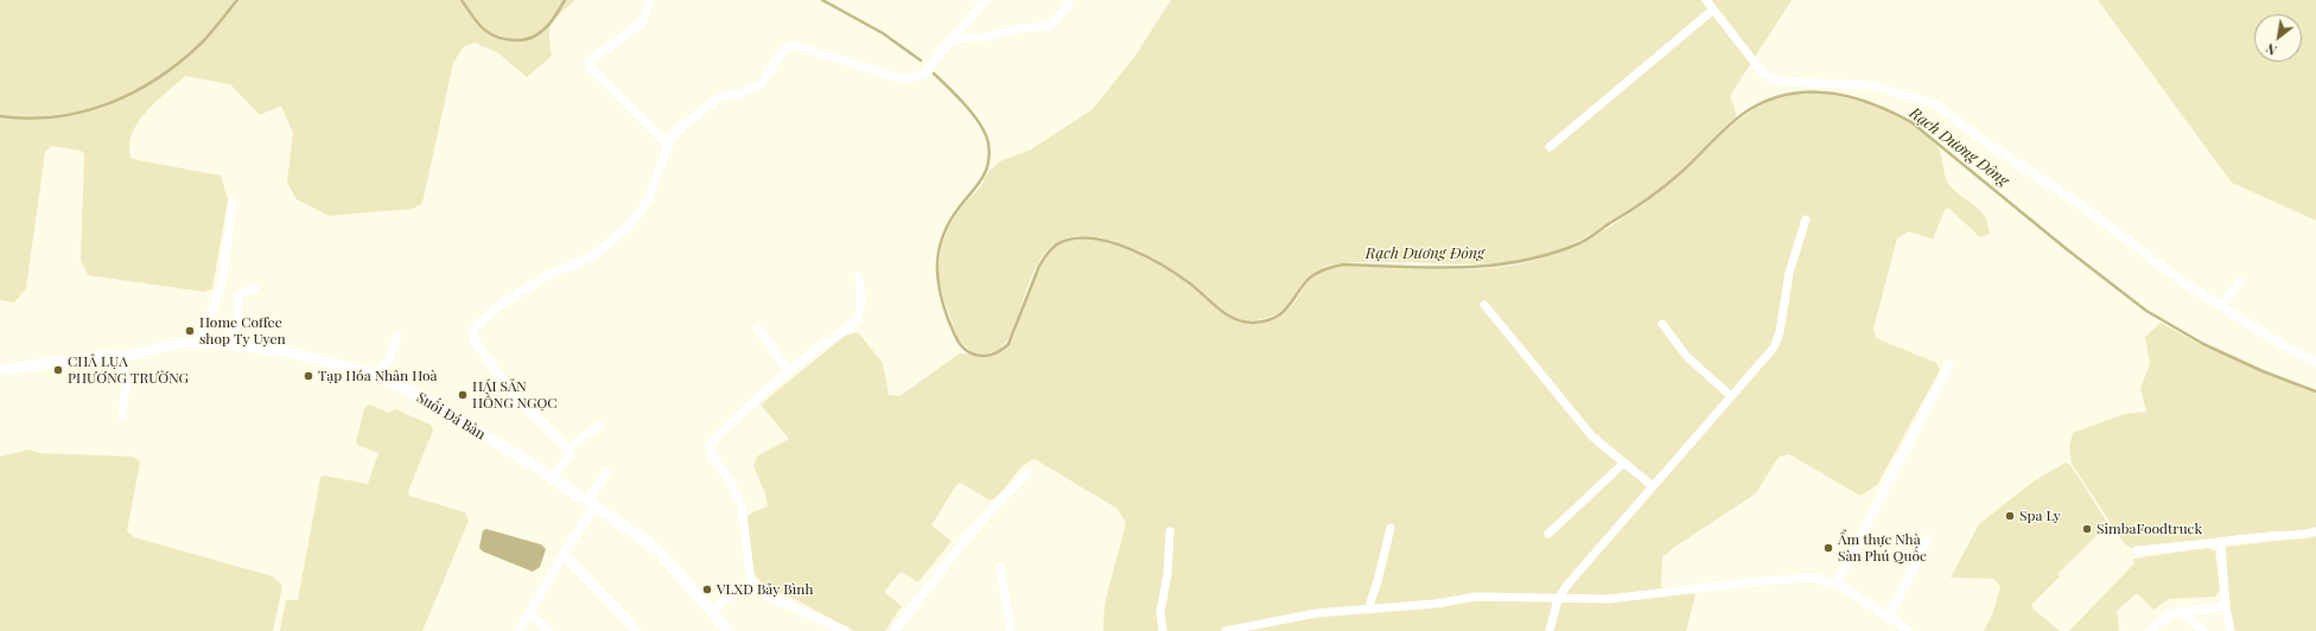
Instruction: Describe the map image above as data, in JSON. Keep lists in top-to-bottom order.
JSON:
{
  "streets": {
    "street": ["Suối Đá Bàn"]
  },
  "water": ["Rạch Dương Đông"],
  "places": [
    "Home Coffee shop Ty Uyen",
    "CHẢ LỤA PHƯƠNG TRƯỜNG",
    "Tạp Hóa Nhân Hoà",
    "HÁI SẢN HỒNG NGỌC",
    "Spa Ly",
    "SimbaFoodtruck",
    "Ẩm thực Nhà Sàn Phú Quốc",
    "VLXD Bảy Bình"
  ],
  "north": "bottom left"
}
